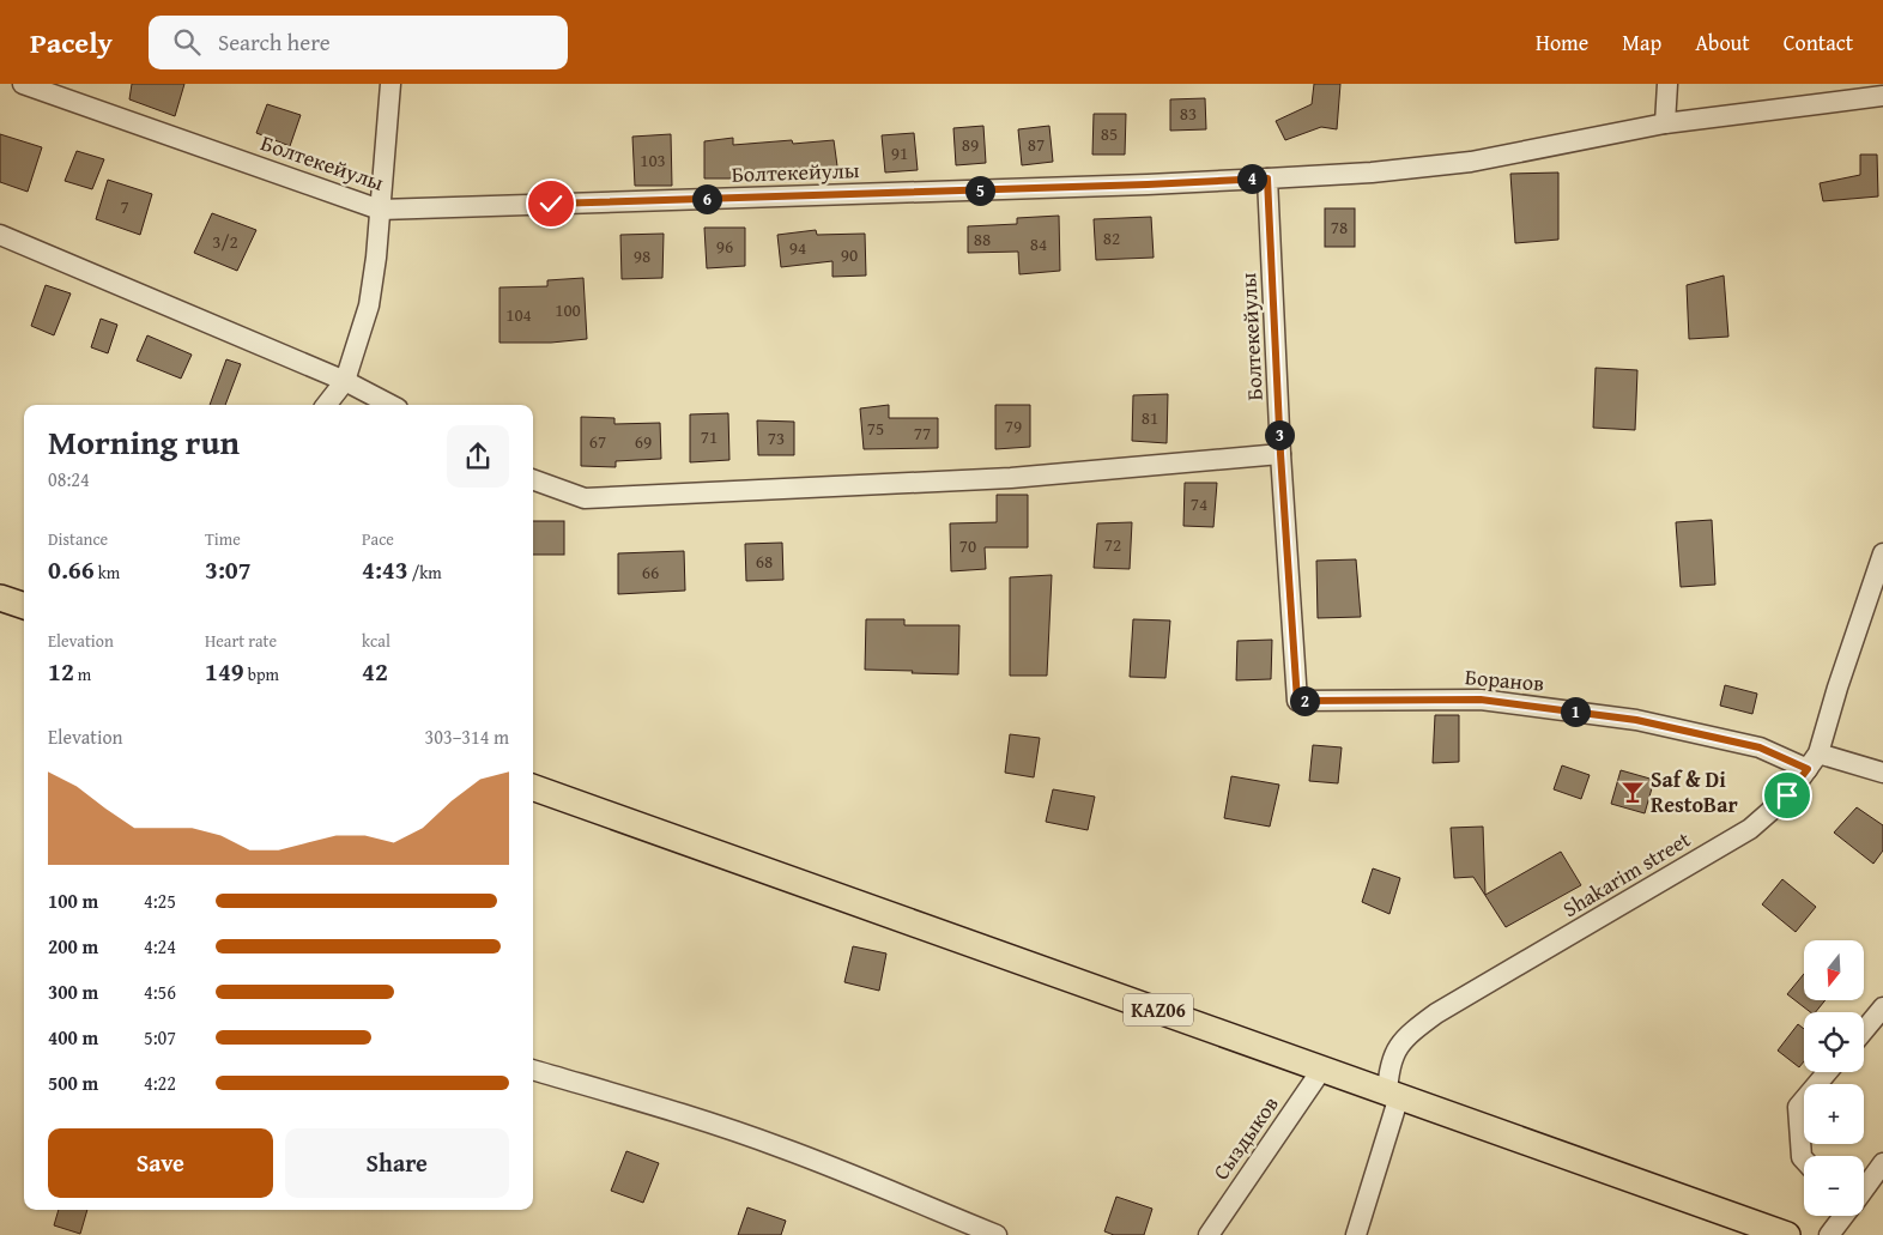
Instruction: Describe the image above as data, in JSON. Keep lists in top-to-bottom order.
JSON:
{
  "streets": {
    "main road": ["KАZ06"],
    "street": [
      "Болтекейулы",
      "Боранов",
      "Shakarim street",
      "Сыздыков"
    ]
  },
  "crossings": [
    ["Болтекейулы", "Боранов"],
    ["Боранов", "Shakarim street"],
    ["Shakarim street", "KАZ06"],
    ["KАZ06", "Сыздыков"]
  ],
  "places": {
    "bar": ["Saf & Di RestoBar"]
  },
  "house_numbers": [
    "83",
    "85",
    "89",
    "87",
    "91",
    "103",
    "7",
    "78",
    "82",
    "88",
    "3/2",
    "84",
    "96",
    "94",
    "90",
    "98",
    "100",
    "104",
    "81",
    "79",
    "75",
    "77",
    "71",
    "73",
    "67",
    "69",
    "74",
    "72",
    "70",
    "68",
    "66"
  ],
  "north": "bottom",
  "page": {
    "header": "Pacely",
    "search": "Search here",
    "nav": [
      "Home",
      "Map",
      "About",
      "Contact"
    ],
    "pins": [
      "4",
      "5",
      "6",
      "3",
      "2",
      "1"
    ],
    "heading": ["Morning run", "08:24"],
    "stats": [
      ["Distance", "0.66 km"],
      ["Time", "3:07"],
      ["Pace", "4:43 /km"],
      ["Elevation", "12 m"],
      ["Heart rate", "149 bpm"],
      ["kcal", "42"]
    ],
    "chart": ["Elevation", "303–314 m"],
    "list": [
      {
        "name": "100 m",
        "note": "4:25"
      },
      {
        "name": "200 m",
        "note": "4:24"
      },
      {
        "name": "300 m",
        "note": "4:56"
      },
      {
        "name": "400 m",
        "note": "5:07"
      },
      {
        "name": "500 m",
        "note": "4:22"
      }
    ],
    "map_buttons": ["+", "−"],
    "buttons": ["Save", "Share"]
  }
}
